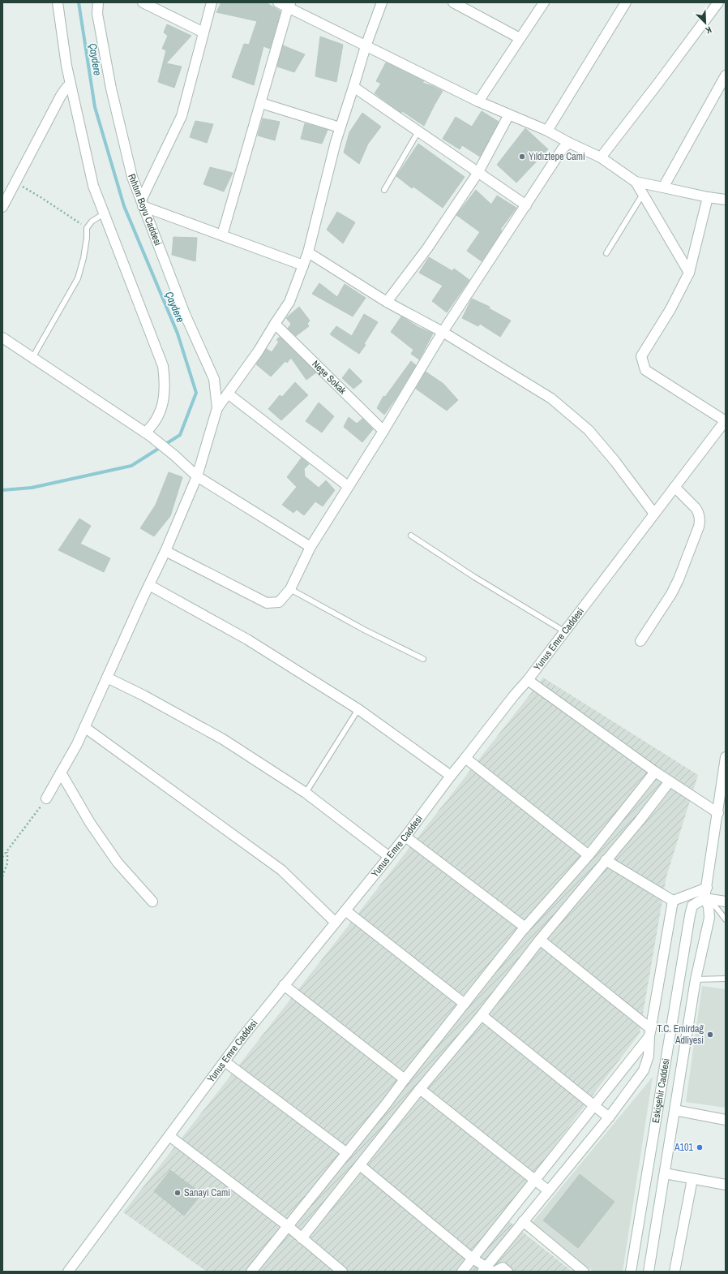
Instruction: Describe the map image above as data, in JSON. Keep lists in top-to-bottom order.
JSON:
{
  "streets": {
    "street": [
      "Rıhtım Boyu Caddesi",
      "Neşe Sokak",
      "Yunus Emre Caddesi",
      "Eskişehir Caddesi"
    ]
  },
  "water": ["Çaydere"],
  "places": [
    "Yıldıztepe Cami",
    "T.C. Emirdağ Adliyesi",
    "A101",
    "Sanayi Cami"
  ],
  "north": "bottom right"
}
